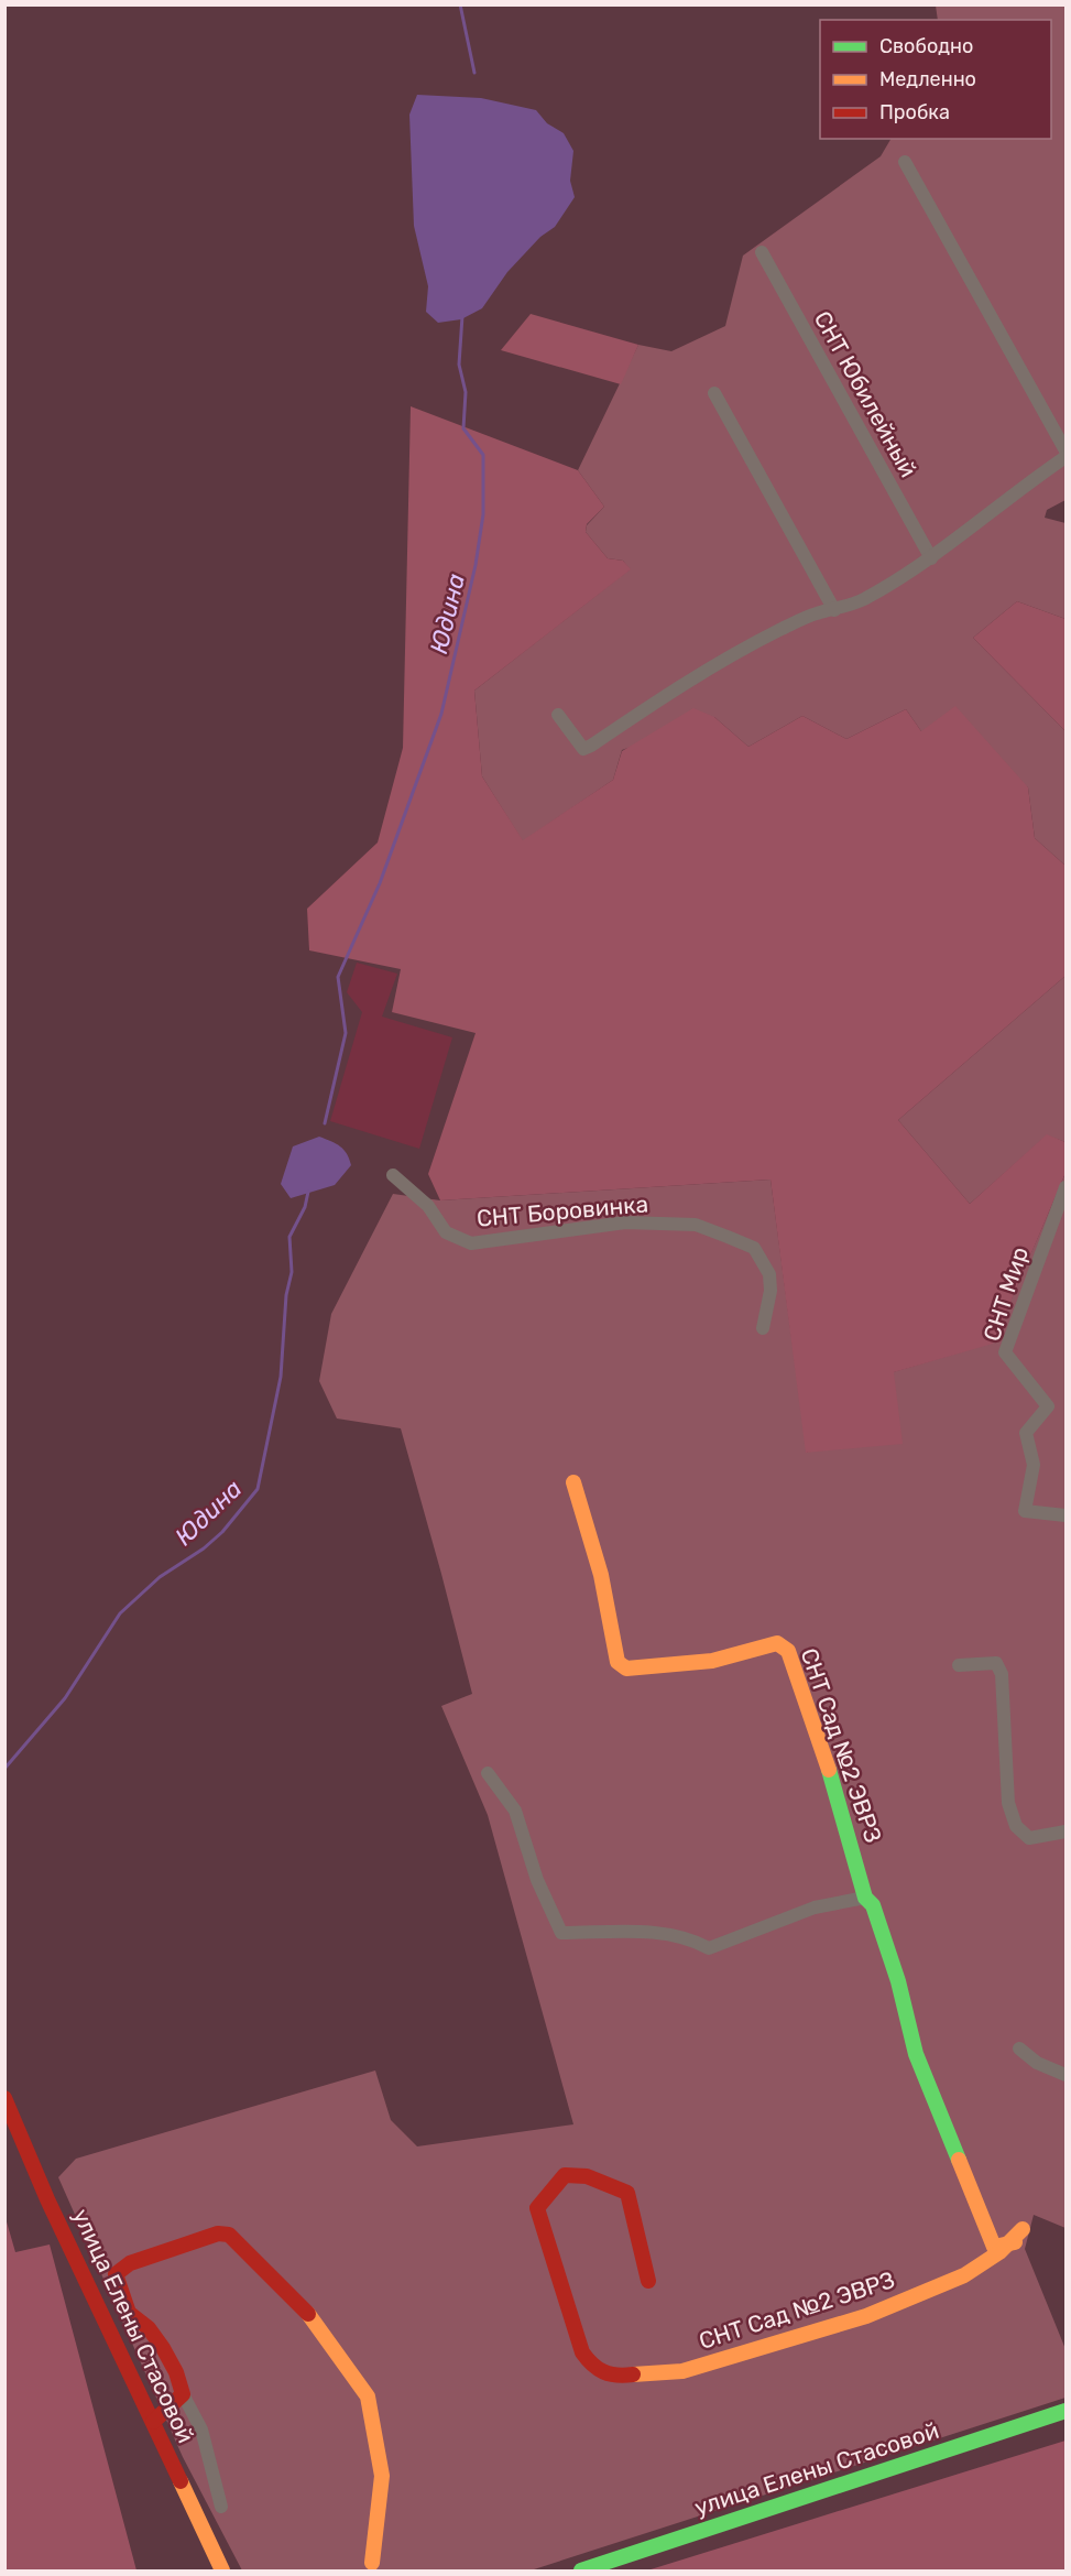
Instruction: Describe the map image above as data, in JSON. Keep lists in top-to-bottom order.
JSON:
{
  "streets": {
    "street": [
      "СНТ Юбилейный",
      "СНТ Боровинка",
      "СНТ Мир",
      "СНТ Сад №2 ЭВРЗ",
      "улица Елены Стасовой"
    ]
  },
  "water": ["Юдина"],
  "legend": ["Свободно", "Медленно", "Пробка"]
}
